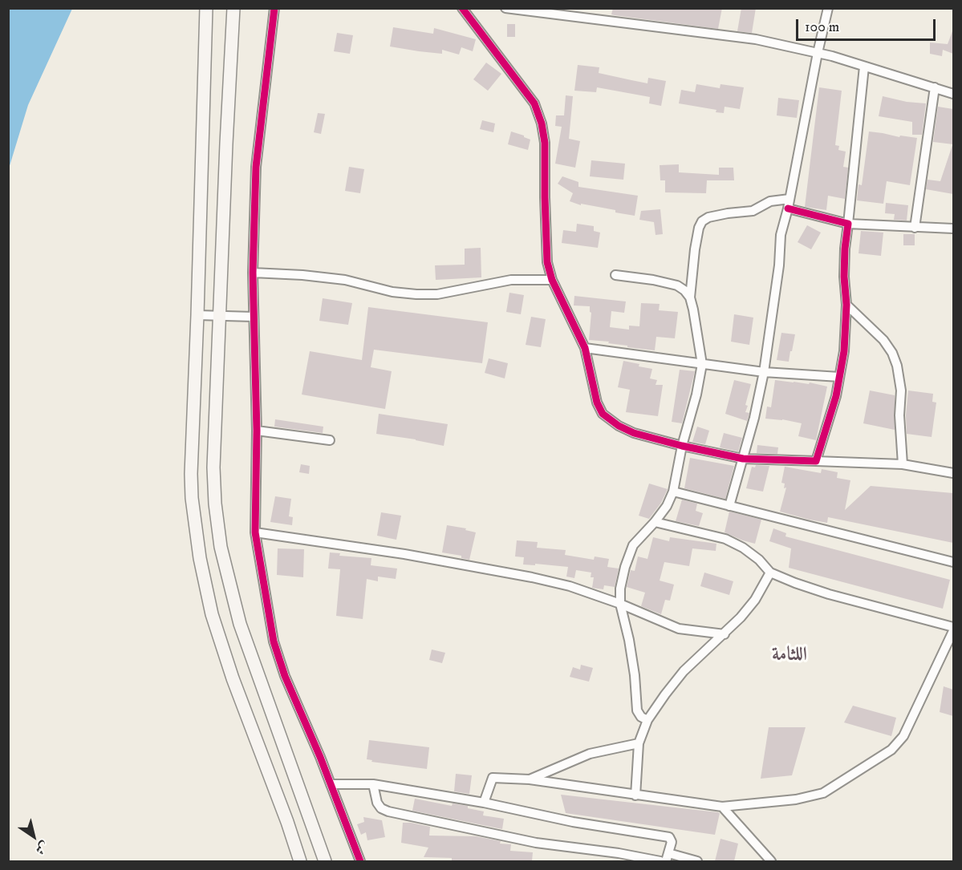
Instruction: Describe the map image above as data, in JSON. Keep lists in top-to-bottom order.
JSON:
{
  "districts": ["اللثامة"],
  "scale_bar": "100 m",
  "north": "bottom right"
}
